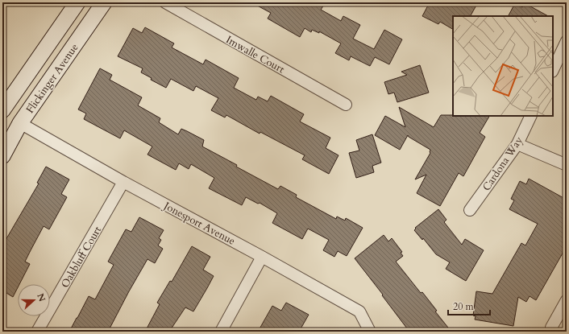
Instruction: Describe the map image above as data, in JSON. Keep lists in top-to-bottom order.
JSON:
{
  "streets": {
    "main road": ["Flickinger Avenue"],
    "street": [
      "Imwalle Court",
      "Cardona Way",
      "Jonesport Avenue",
      "Oakbluff Court"
    ]
  },
  "crossings": [
    ["Flickinger Avenue", "Jonesport Avenue"],
    ["Jonesport Avenue", "Oakbluff Court"]
  ],
  "scale_bar": "20 m",
  "north": "right"
}
